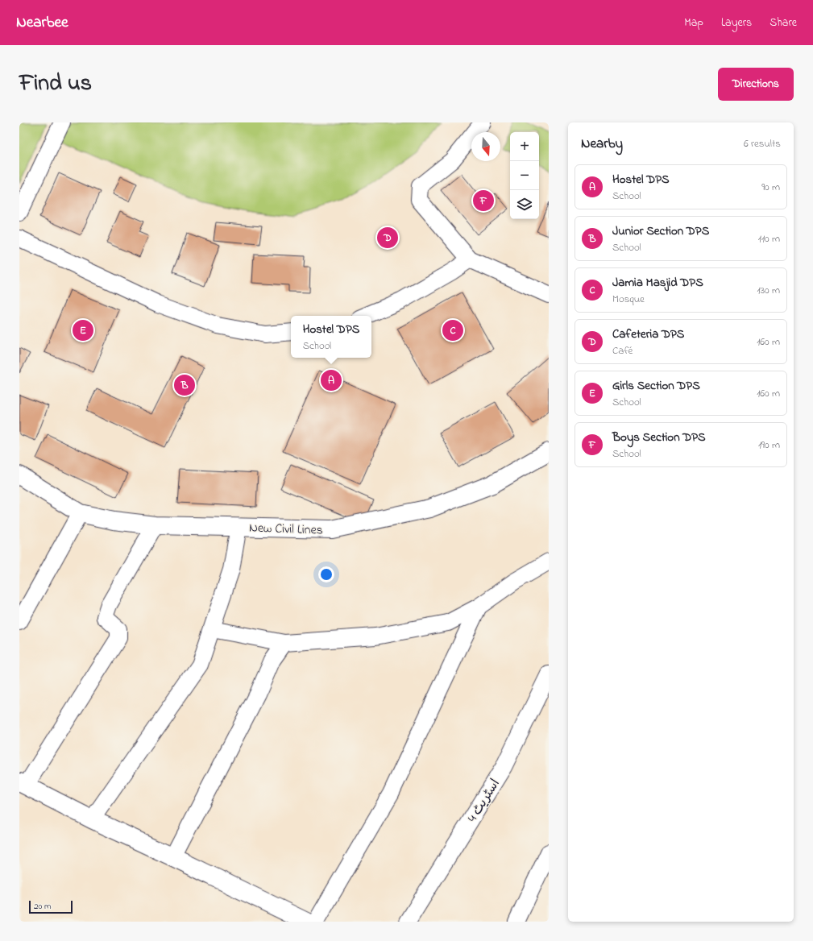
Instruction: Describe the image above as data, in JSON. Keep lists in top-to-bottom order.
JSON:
{
  "streets": {
    "street": ["New Civil Lines", "اسٹریٹ 4"]
  },
  "scale_bar": "20 m",
  "north": "bottom",
  "page": {
    "header": "Nearbee",
    "nav": ["Map", "Layers", "Share"],
    "title": "Find us",
    "buttons": "Directions",
    "heading": ["Nearby", "6 results"],
    "map_buttons": ["+", "−"],
    "list": [
      {
        "mark": "A",
        "name": "Hostel DPS",
        "note": "School",
        "value": "90 m"
      },
      {
        "mark": "B",
        "name": "Junior Section DPS",
        "note": "School",
        "value": "110 m"
      },
      {
        "mark": "C",
        "name": "Jamia Masjid DPS",
        "note": "Mosque",
        "value": "130 m"
      },
      {
        "mark": "D",
        "name": "Cafeteria DPS",
        "note": "Café",
        "value": "160 m"
      },
      {
        "mark": "E",
        "name": "Girls Section DPS",
        "note": "School",
        "value": "160 m"
      },
      {
        "mark": "F",
        "name": "Boys Section DPS",
        "note": "School",
        "value": "190 m"
      }
    ],
    "pins": [
      "F",
      "D",
      "C",
      "E",
      "A",
      "B"
    ],
    "popup": ["Hostel DPS", "School"],
    "scale": "20 m"
  }
}
